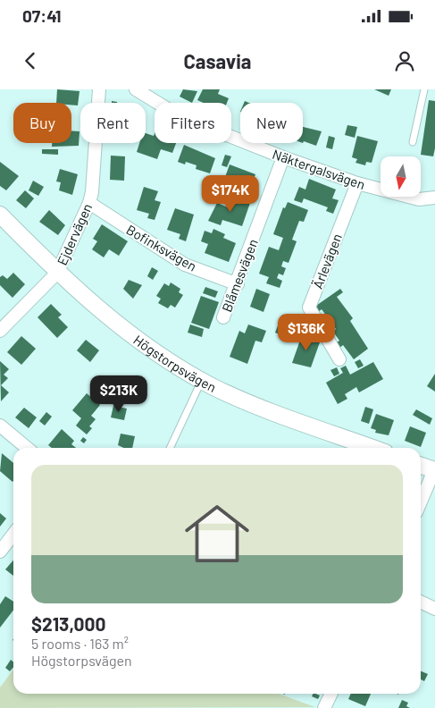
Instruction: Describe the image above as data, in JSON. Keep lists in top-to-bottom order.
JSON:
{
  "streets": {
    "street": [
      "Näktergalsvägen",
      "Ejdervägen",
      "Bofinksvägen",
      "Ärlevägen",
      "Blåmesvägen",
      "Högstorpsvägen"
    ]
  },
  "crossings": [
    ["Näktergalsvägen", "Ärlevägen"],
    ["Näktergalsvägen", "Blåmesvägen"],
    ["Ejdervägen", "Bofinksvägen"],
    ["Ejdervägen", "Högstorpsvägen"],
    ["Bofinksvägen", "Blåmesvägen"]
  ],
  "north": "bottom",
  "page": {
    "status": "07:41",
    "header": "Casavia",
    "chip": [
      "Buy",
      "Rent",
      "Filters",
      "New"
    ],
    "price": ["$174K", "$136K", "$213K"],
    "list": [
      {
        "name": "$213,000",
        "note": "5 rooms · 163 m² · Högstorpsvägen"
      }
    ]
  }
}
